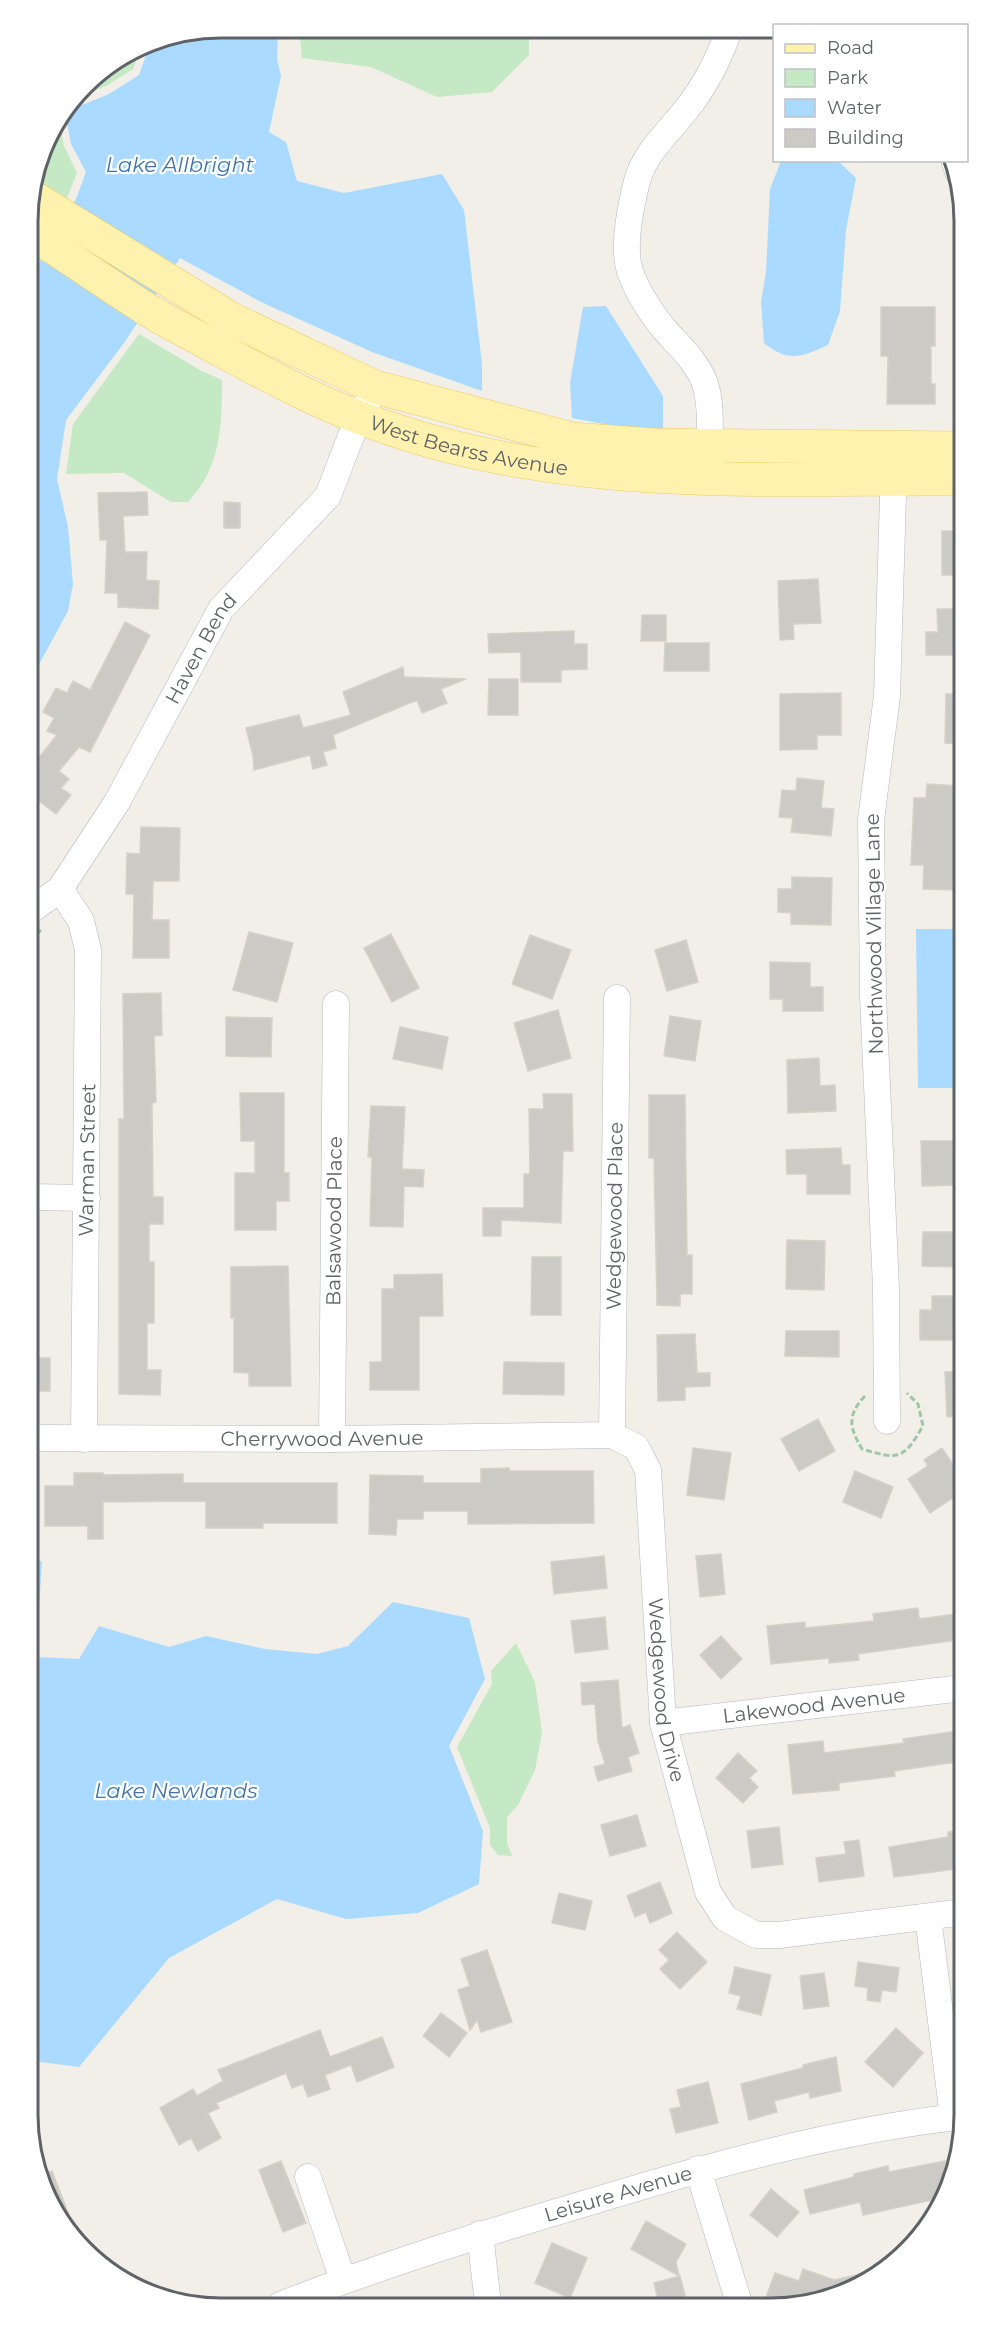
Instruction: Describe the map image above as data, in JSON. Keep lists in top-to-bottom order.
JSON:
{
  "streets": {
    "main road": ["West Bearss Avenue"],
    "street": [
      "Haven Bend",
      "Northwood Village Lane",
      "Warman Street",
      "Wedgewood Place",
      "Balsawood Place",
      "Cherrywood Avenue",
      "Wedgewood Drive",
      "Lakewood Avenue",
      "Leisure Avenue"
    ]
  },
  "crossings": [
    ["West Bearss Avenue", "Haven Bend"],
    ["West Bearss Avenue", "Northwood Village Lane"],
    ["Haven Bend", "Warman Street"],
    ["Warman Street", "Cherrywood Avenue"],
    ["Wedgewood Place", "Cherrywood Avenue"],
    ["Wedgewood Place", "Wedgewood Drive"],
    ["Balsawood Place", "Cherrywood Avenue"],
    ["Cherrywood Avenue", "Wedgewood Drive"],
    ["Wedgewood Drive", "Lakewood Avenue"]
  ],
  "water": ["Lake Allbright", "Lake Newlands"],
  "legend": [
    "Road",
    "Park",
    "Water",
    "Building"
  ]
}
